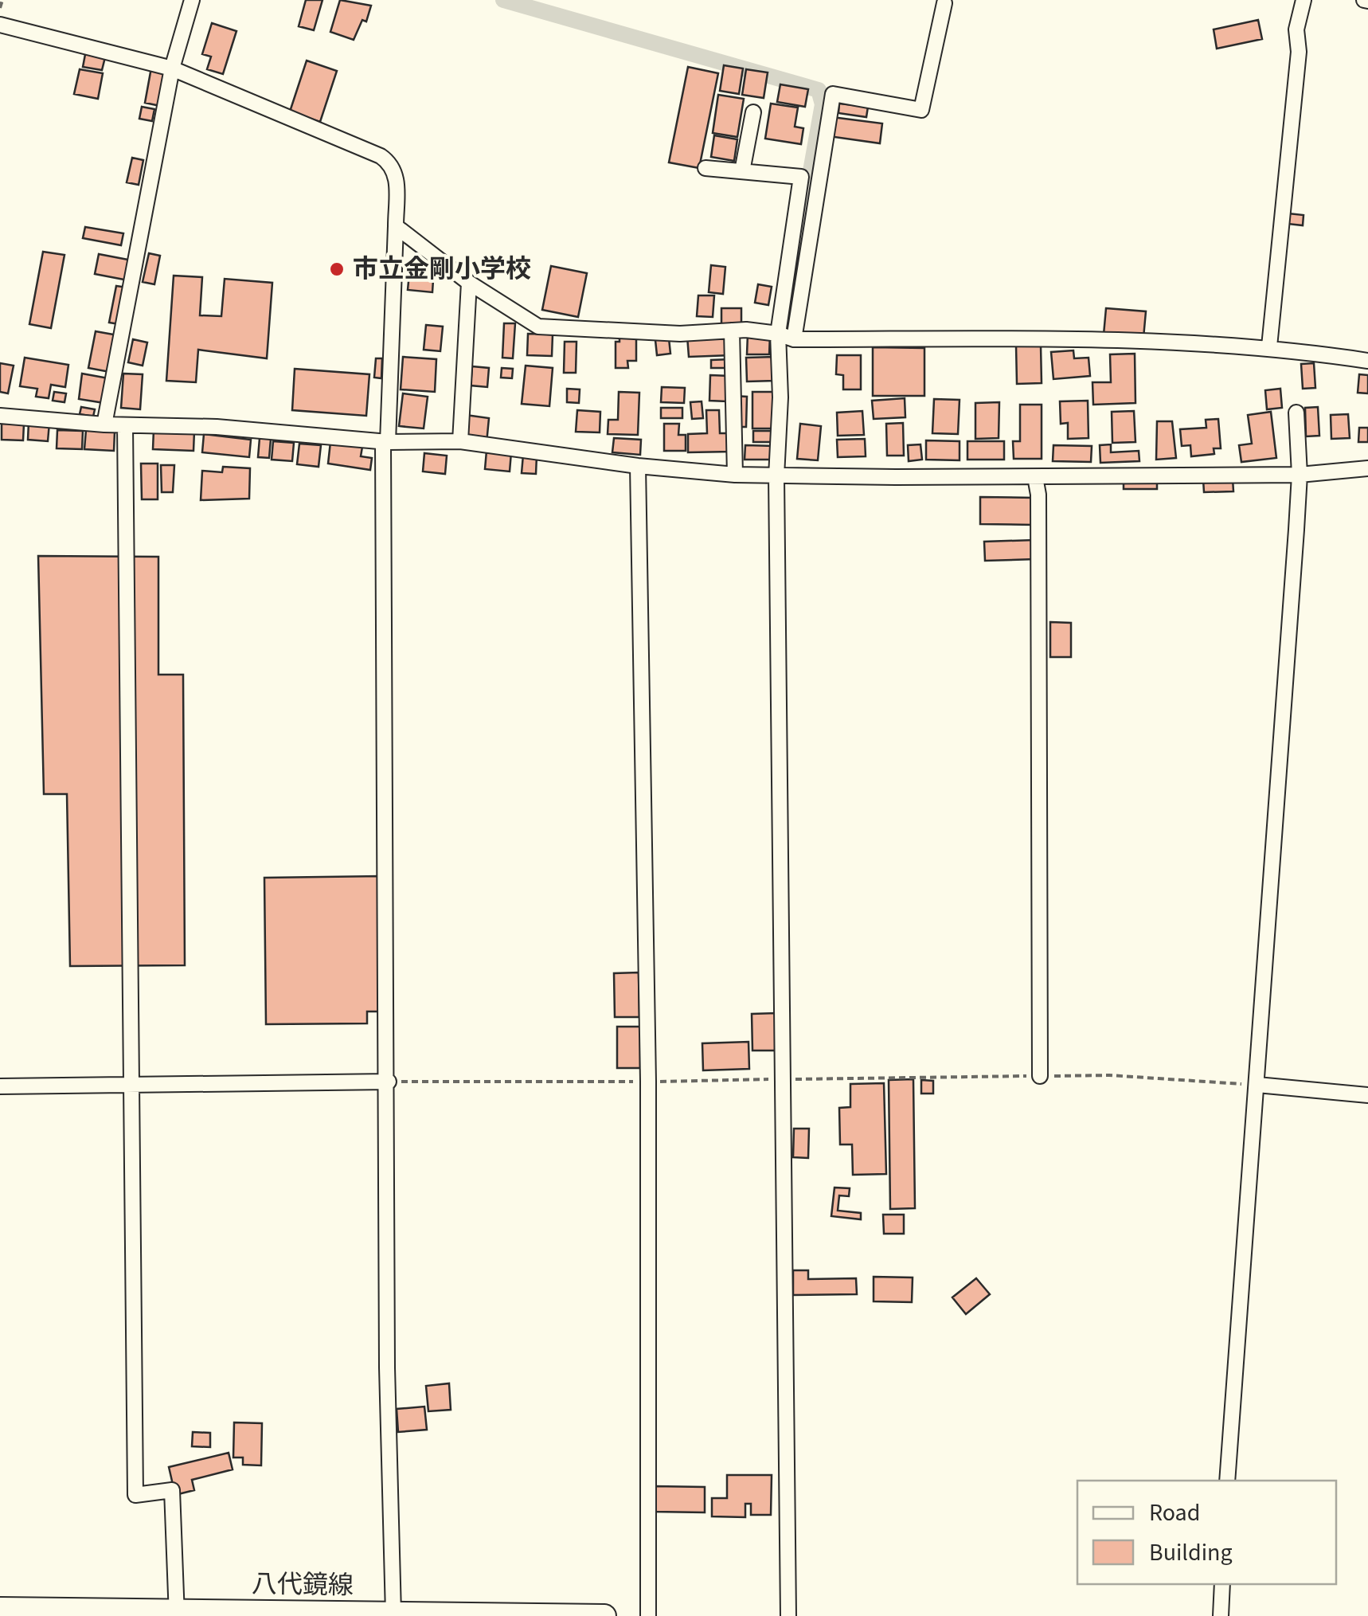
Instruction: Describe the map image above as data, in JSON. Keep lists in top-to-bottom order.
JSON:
{
  "streets": {
    "main road": ["八代鏡線"]
  },
  "places": ["市立金剛小学校"],
  "legend": ["Road", "Building"]
}
